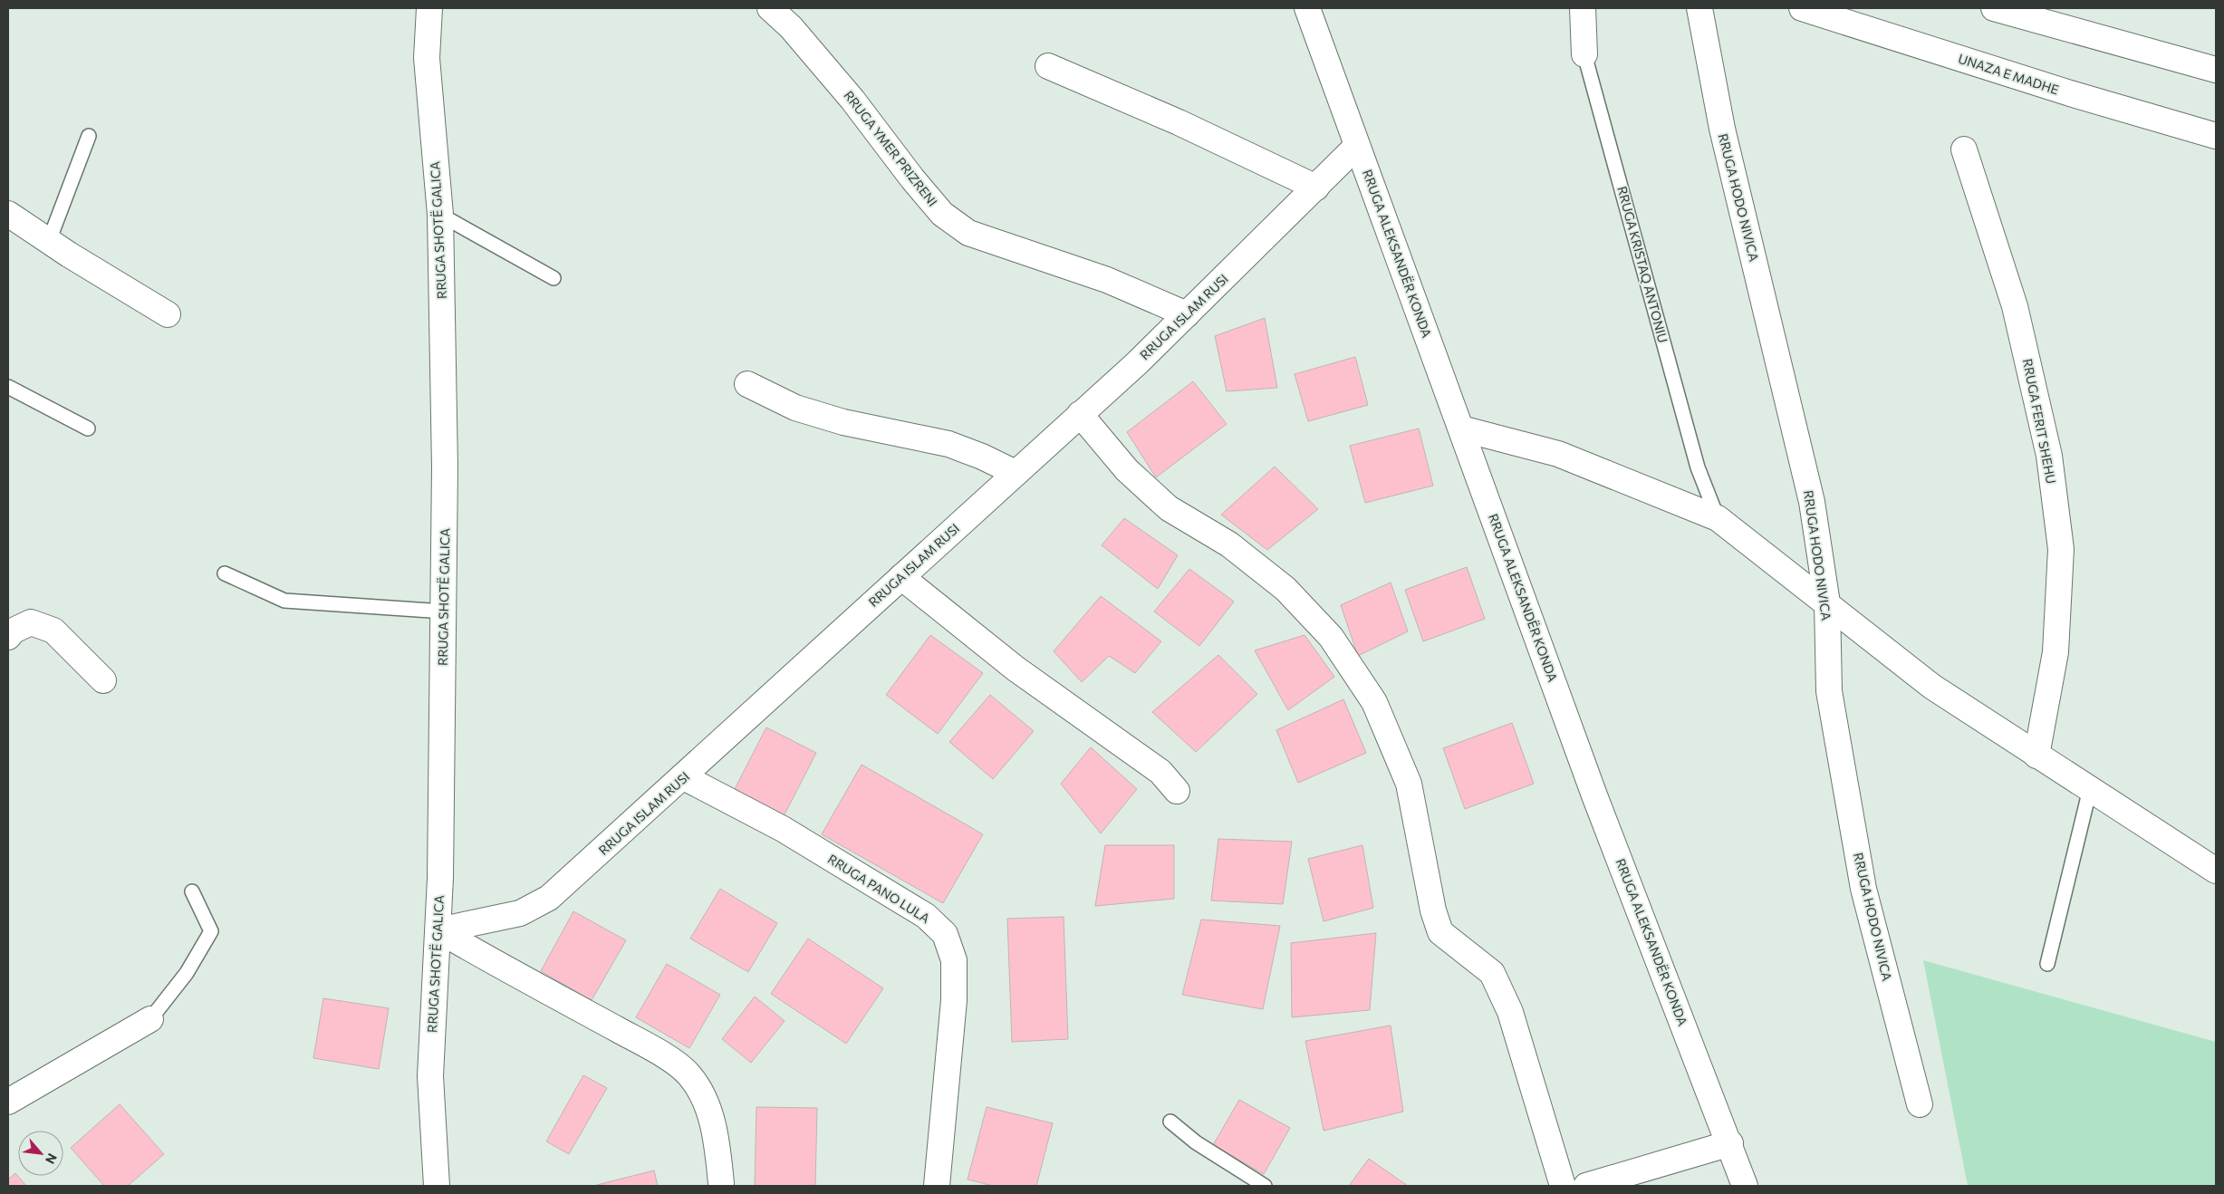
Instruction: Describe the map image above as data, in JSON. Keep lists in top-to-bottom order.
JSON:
{
  "streets": {
    "main road": [
      "UNAZA E MADHE",
      "RRUGA YMER PRIZRENI",
      "RRUGA HODO NIVICA",
      "RRUGA SHOTË GALICA",
      "RRUGA ALEKSANDËR KONDA",
      "RRUGA KRISTAQ ANTONIU",
      "RRUGA ISLAM RUSI",
      "RRUGA FERIT SHEHU",
      "RRUGA PANO LULA"
    ]
  },
  "crossings": [
    ["RRUGA YMER PRIZRENI", "RRUGA ISLAM RUSI"],
    ["RRUGA SHOTË GALICA", "RRUGA ISLAM RUSI"],
    ["RRUGA ALEKSANDËR KONDA", "RRUGA ISLAM RUSI"],
    ["RRUGA ISLAM RUSI", "RRUGA PANO LULA"]
  ],
  "north": "bottom right"
}
